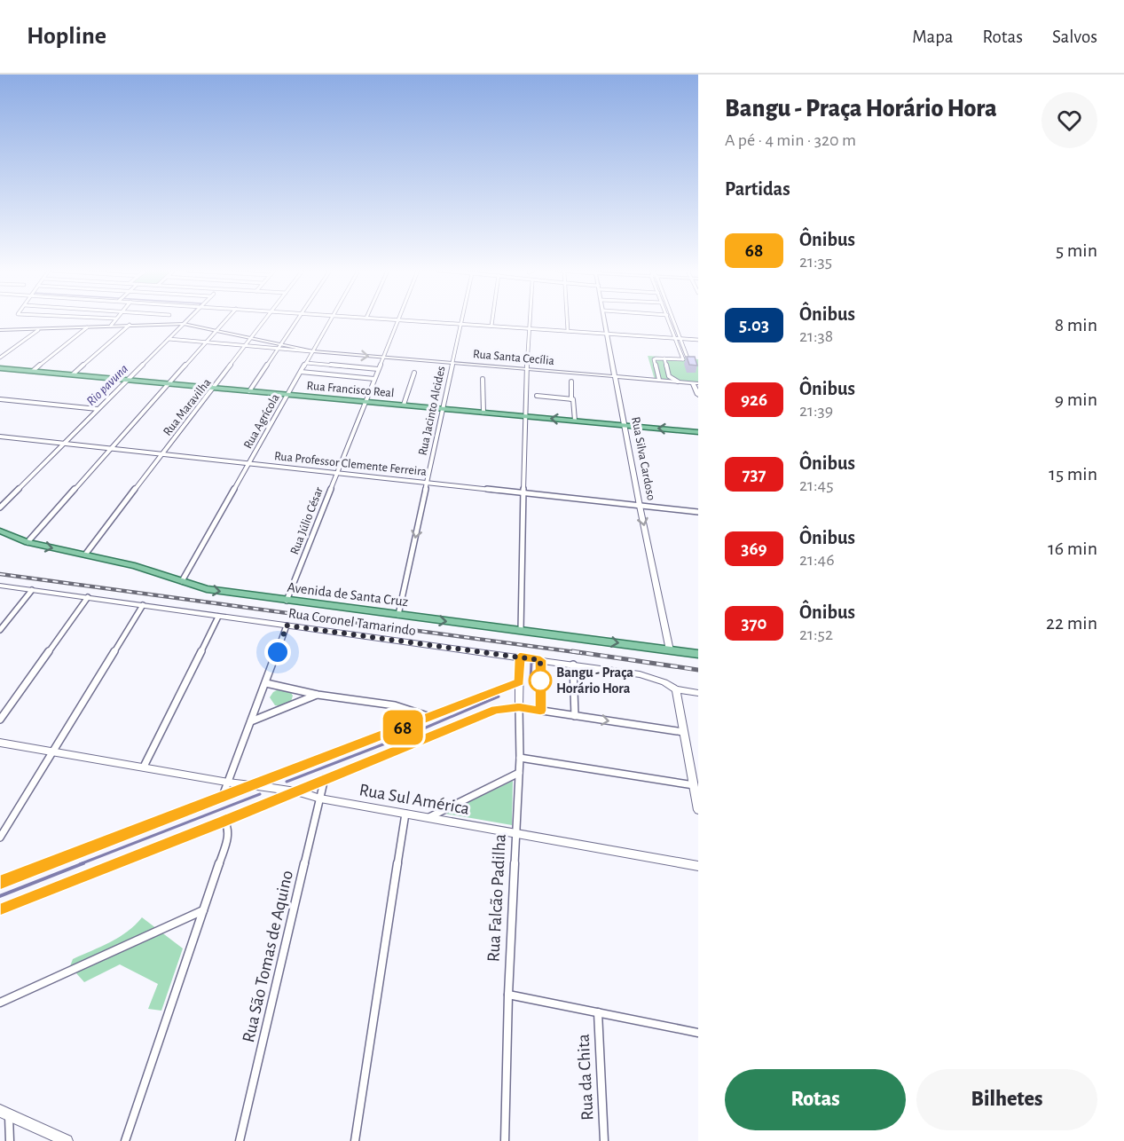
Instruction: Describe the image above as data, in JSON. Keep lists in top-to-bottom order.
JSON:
{
  "streets": {
    "main road": ["Rua Francisco Real", "Avenida de Santa Cruz"],
    "street": [
      "Rua Santa Cecília",
      "Rua Maravilha",
      "Rua Jacinto Alcides",
      "Rua Agrícola",
      "Rua Silva Cardoso",
      "Rua Professor Clemente Ferreira",
      "Rua Júlio César",
      "Rua Coronel Tamarindo",
      "Rua Sul América",
      "Rua Falcão Padilha",
      "Rua São Tomas de Aquino",
      "Rua da Chita"
    ]
  },
  "crossings": [
    ["Rua Santa Cecília", "Rua Maravilha"],
    ["Rua Santa Cecília", "Rua Jacinto Alcides"],
    ["Rua Santa Cecília", "Rua Agrícola"],
    ["Rua Santa Cecília", "Rua Silva Cardoso"],
    ["Rua Santa Cecília", "Rua Júlio César"],
    ["Rua Francisco Real", "Rua Maravilha"],
    ["Rua Francisco Real", "Rua Jacinto Alcides"],
    ["Rua Francisco Real", "Rua Agrícola"],
    ["Rua Francisco Real", "Rua Silva Cardoso"],
    ["Rua Francisco Real", "Rua Júlio César"],
    ["Rua Maravilha", "Rua Professor Clemente Ferreira"],
    ["Rua Maravilha", "Avenida de Santa Cruz"],
    ["Rua Jacinto Alcides", "Rua Professor Clemente Ferreira"],
    ["Rua Jacinto Alcides", "Avenida de Santa Cruz"],
    ["Rua Agrícola", "Rua Professor Clemente Ferreira"],
    ["Rua Agrícola", "Avenida de Santa Cruz"],
    ["Rua Silva Cardoso", "Rua Professor Clemente Ferreira"],
    ["Rua Silva Cardoso", "Avenida de Santa Cruz"],
    ["Rua Professor Clemente Ferreira", "Rua Júlio César"],
    ["Rua Júlio César", "Avenida de Santa Cruz"],
    ["Rua Coronel Tamarindo", "Rua Falcão Padilha"],
    ["Rua Sul América", "Rua Falcão Padilha"],
    ["Rua Sul América", "Rua São Tomas de Aquino"],
    ["Rua Falcão Padilha", "Rua da Chita"]
  ],
  "one_way": ["Rua Jacinto Alcides", "Rua Silva Cardoso", "Avenida de Santa Cruz"],
  "water": ["Rio pavuna"],
  "places": ["Bangu - Praça Horário Hora"],
  "lines": ["bus line 68"],
  "page": {
    "header": "Hopline",
    "nav": ["Mapa", "Rotas", "Salvos"],
    "on_map": "68",
    "heading": [
      ["Bangu - Praça Horário Hora", "A pé · 4 min · 320 m"],
      "Partidas"
    ],
    "list": [
      {
        "mark": "68",
        "name": "Ônibus",
        "note": "21:35",
        "value": "5 min"
      },
      {
        "mark": "5.03",
        "name": "Ônibus",
        "note": "21:38",
        "value": "8 min"
      },
      {
        "mark": "926",
        "name": "Ônibus",
        "note": "21:39",
        "value": "9 min"
      },
      {
        "mark": "737",
        "name": "Ônibus",
        "note": "21:45",
        "value": "15 min"
      },
      {
        "mark": "369",
        "name": "Ônibus",
        "note": "21:46",
        "value": "16 min"
      },
      {
        "mark": "370",
        "name": "Ônibus",
        "note": "21:52",
        "value": "22 min"
      }
    ],
    "buttons": ["Rotas", "Bilhetes"]
  }
}
